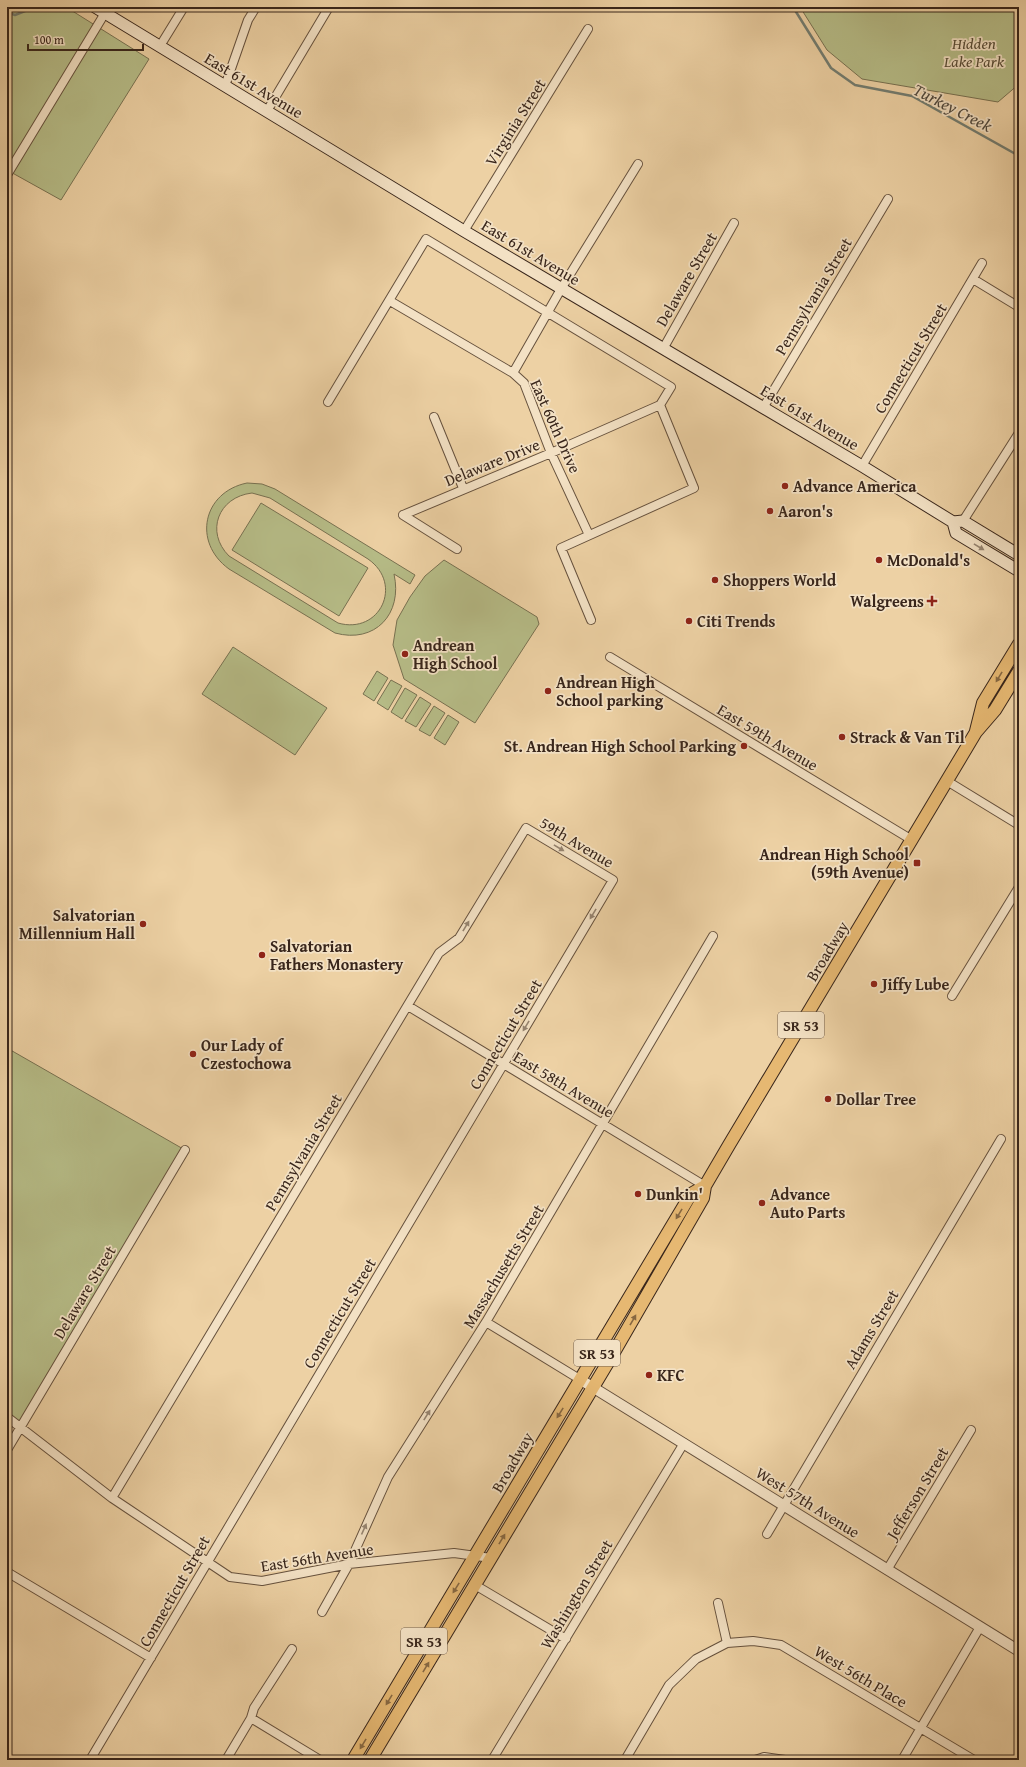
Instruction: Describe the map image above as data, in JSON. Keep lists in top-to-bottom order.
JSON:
{
  "streets": {
    "main road": ["East 61st Avenue", "Broadway", "SR 53"],
    "street": [
      "Virginia Street",
      "Delaware Street",
      "Pennsylvania Street",
      "Connecticut Street",
      "East 60th Drive",
      "Delaware Drive",
      "East 59th Avenue",
      "59th Avenue",
      "East 58th Avenue",
      "Massachusetts Street",
      "Adams Street",
      "Jefferson Street",
      "West 57th Avenue",
      "East 56th Avenue",
      "Washington Street",
      "West 56th Place"
    ]
  },
  "crossings": [
    ["East 61st Avenue", "Virginia Street"],
    ["East 61st Avenue", "Delaware Street"],
    ["East 61st Avenue", "Pennsylvania Street"],
    ["East 61st Avenue", "Connecticut Street"],
    ["Delaware Street", "East 56th Avenue"],
    ["Pennsylvania Street", "59th Avenue"],
    ["Pennsylvania Street", "East 58th Avenue"],
    ["Pennsylvania Street", "East 56th Avenue"],
    ["Connecticut Street", "59th Avenue"],
    ["Connecticut Street", "East 58th Avenue"],
    ["Connecticut Street", "East 56th Avenue"],
    ["East 60th Drive", "Delaware Drive"],
    ["East 59th Avenue", "Broadway"],
    ["Broadway", "East 58th Avenue"],
    ["Broadway", "West 57th Avenue"],
    ["Broadway", "East 56th Avenue"],
    ["East 58th Avenue", "Massachusetts Street"],
    ["Massachusetts Street", "East 56th Avenue"],
    ["Adams Street", "West 57th Avenue"],
    ["Jefferson Street", "West 57th Avenue"],
    ["West 57th Avenue", "Washington Street"]
  ],
  "one_way": ["59th Avenue", "Massachusetts Street"],
  "water": ["Turkey Creek"],
  "parks": ["Hidden Lake Park"],
  "places": {
    "other": [
      "Advance America",
      "Aaron's",
      "McDonald's",
      "Shoppers World",
      "Citi Trends",
      "Andrean High School",
      "Andrean High School parking",
      "Strack & Van Til",
      "St. Andrean High School Parking",
      "Salvatorian Millennium Hall",
      "Salvatorian Fathers Monastery",
      "Jiffy Lube",
      "Our Lady of Czestochowa",
      "Dollar Tree",
      "Dunkin'",
      "Advance Auto Parts",
      "KFC"
    ],
    "health": ["Walgreens"],
    "transit": ["Andrean High School (59th Avenue)"]
  },
  "scale_bar": "100 m"
}
